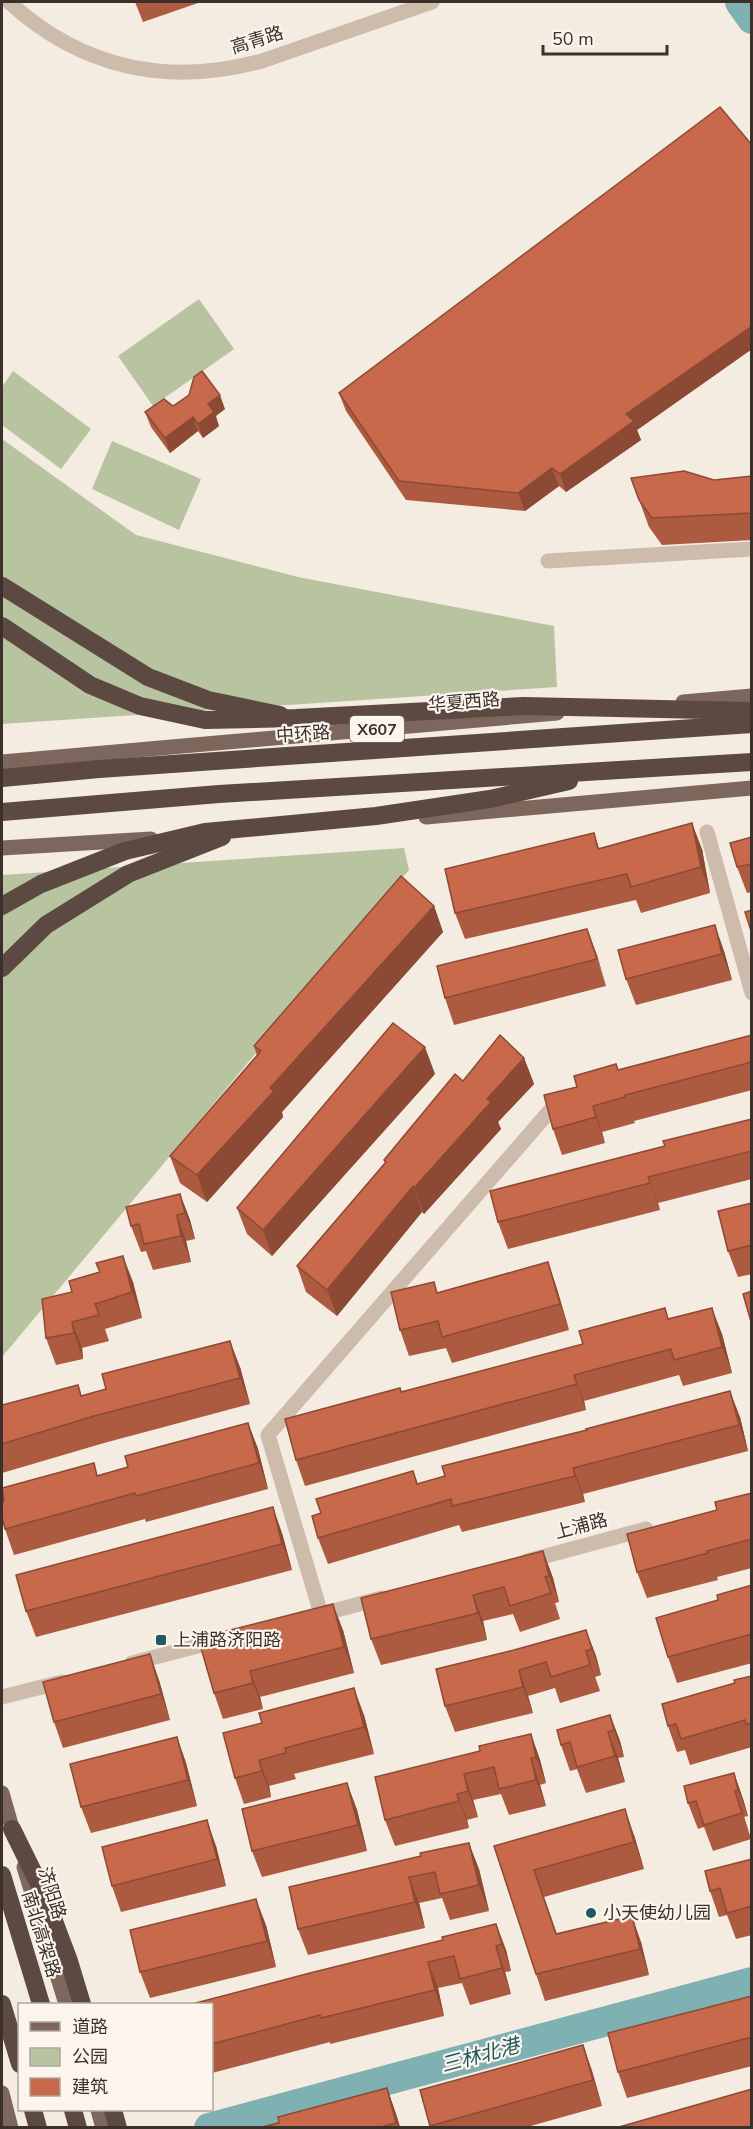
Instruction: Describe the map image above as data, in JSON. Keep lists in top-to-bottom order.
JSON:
{
  "streets": {
    "highway": ["中环路", "南北高架路"],
    "main road": ["华夏西路", "X607", "济阳路"],
    "street": ["高青路", "上浦路"]
  },
  "water": ["三林北港"],
  "places": {
    "transit": ["上浦路济阳路"],
    "other": ["小天使幼儿园"]
  },
  "legend": ["道路", "公园", "建筑"],
  "scale_bar": "50 m"
}
